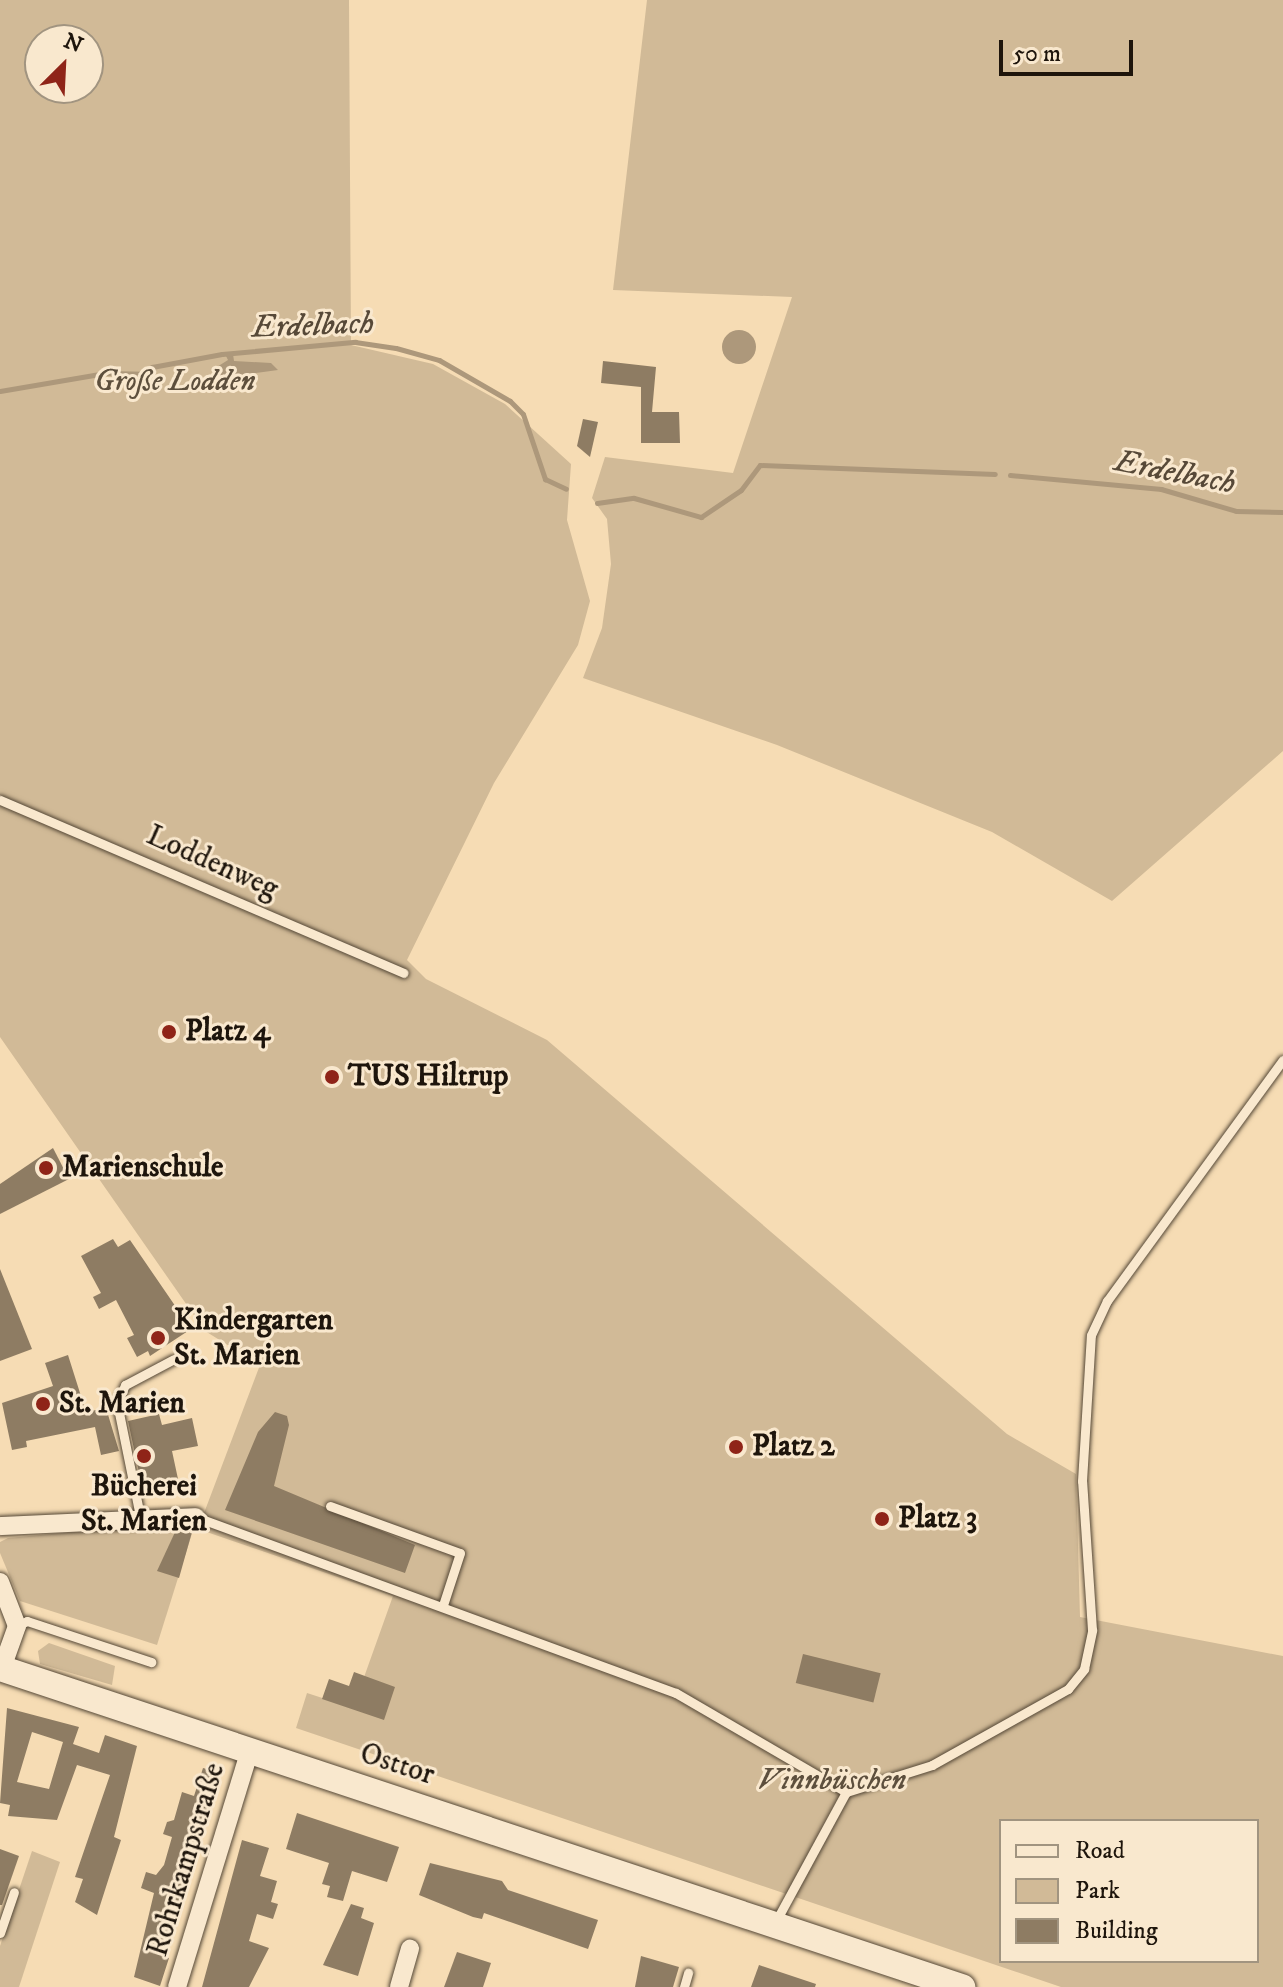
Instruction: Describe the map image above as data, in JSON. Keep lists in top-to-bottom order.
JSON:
{
  "streets": {
    "main road": ["Osttor"],
    "street": ["Rohrkampstraße"],
    "lane": ["Loddenweg"]
  },
  "crossings": [
    ["Osttor", "Rohrkampstraße"]
  ],
  "water": ["Erdelbach"],
  "parks": ["Große Lodden", "Vinnbüschen"],
  "places": [
    "Platz 4",
    "TUS Hiltrup",
    "Marienschule",
    "Kindergarten St. Marien",
    "St. Marien",
    "Platz 2",
    "Bücherei St. Marien",
    "Platz 3"
  ],
  "legend": ["Road", "Park", "Building"],
  "scale_bar": "50 m",
  "north": "top right"
}
